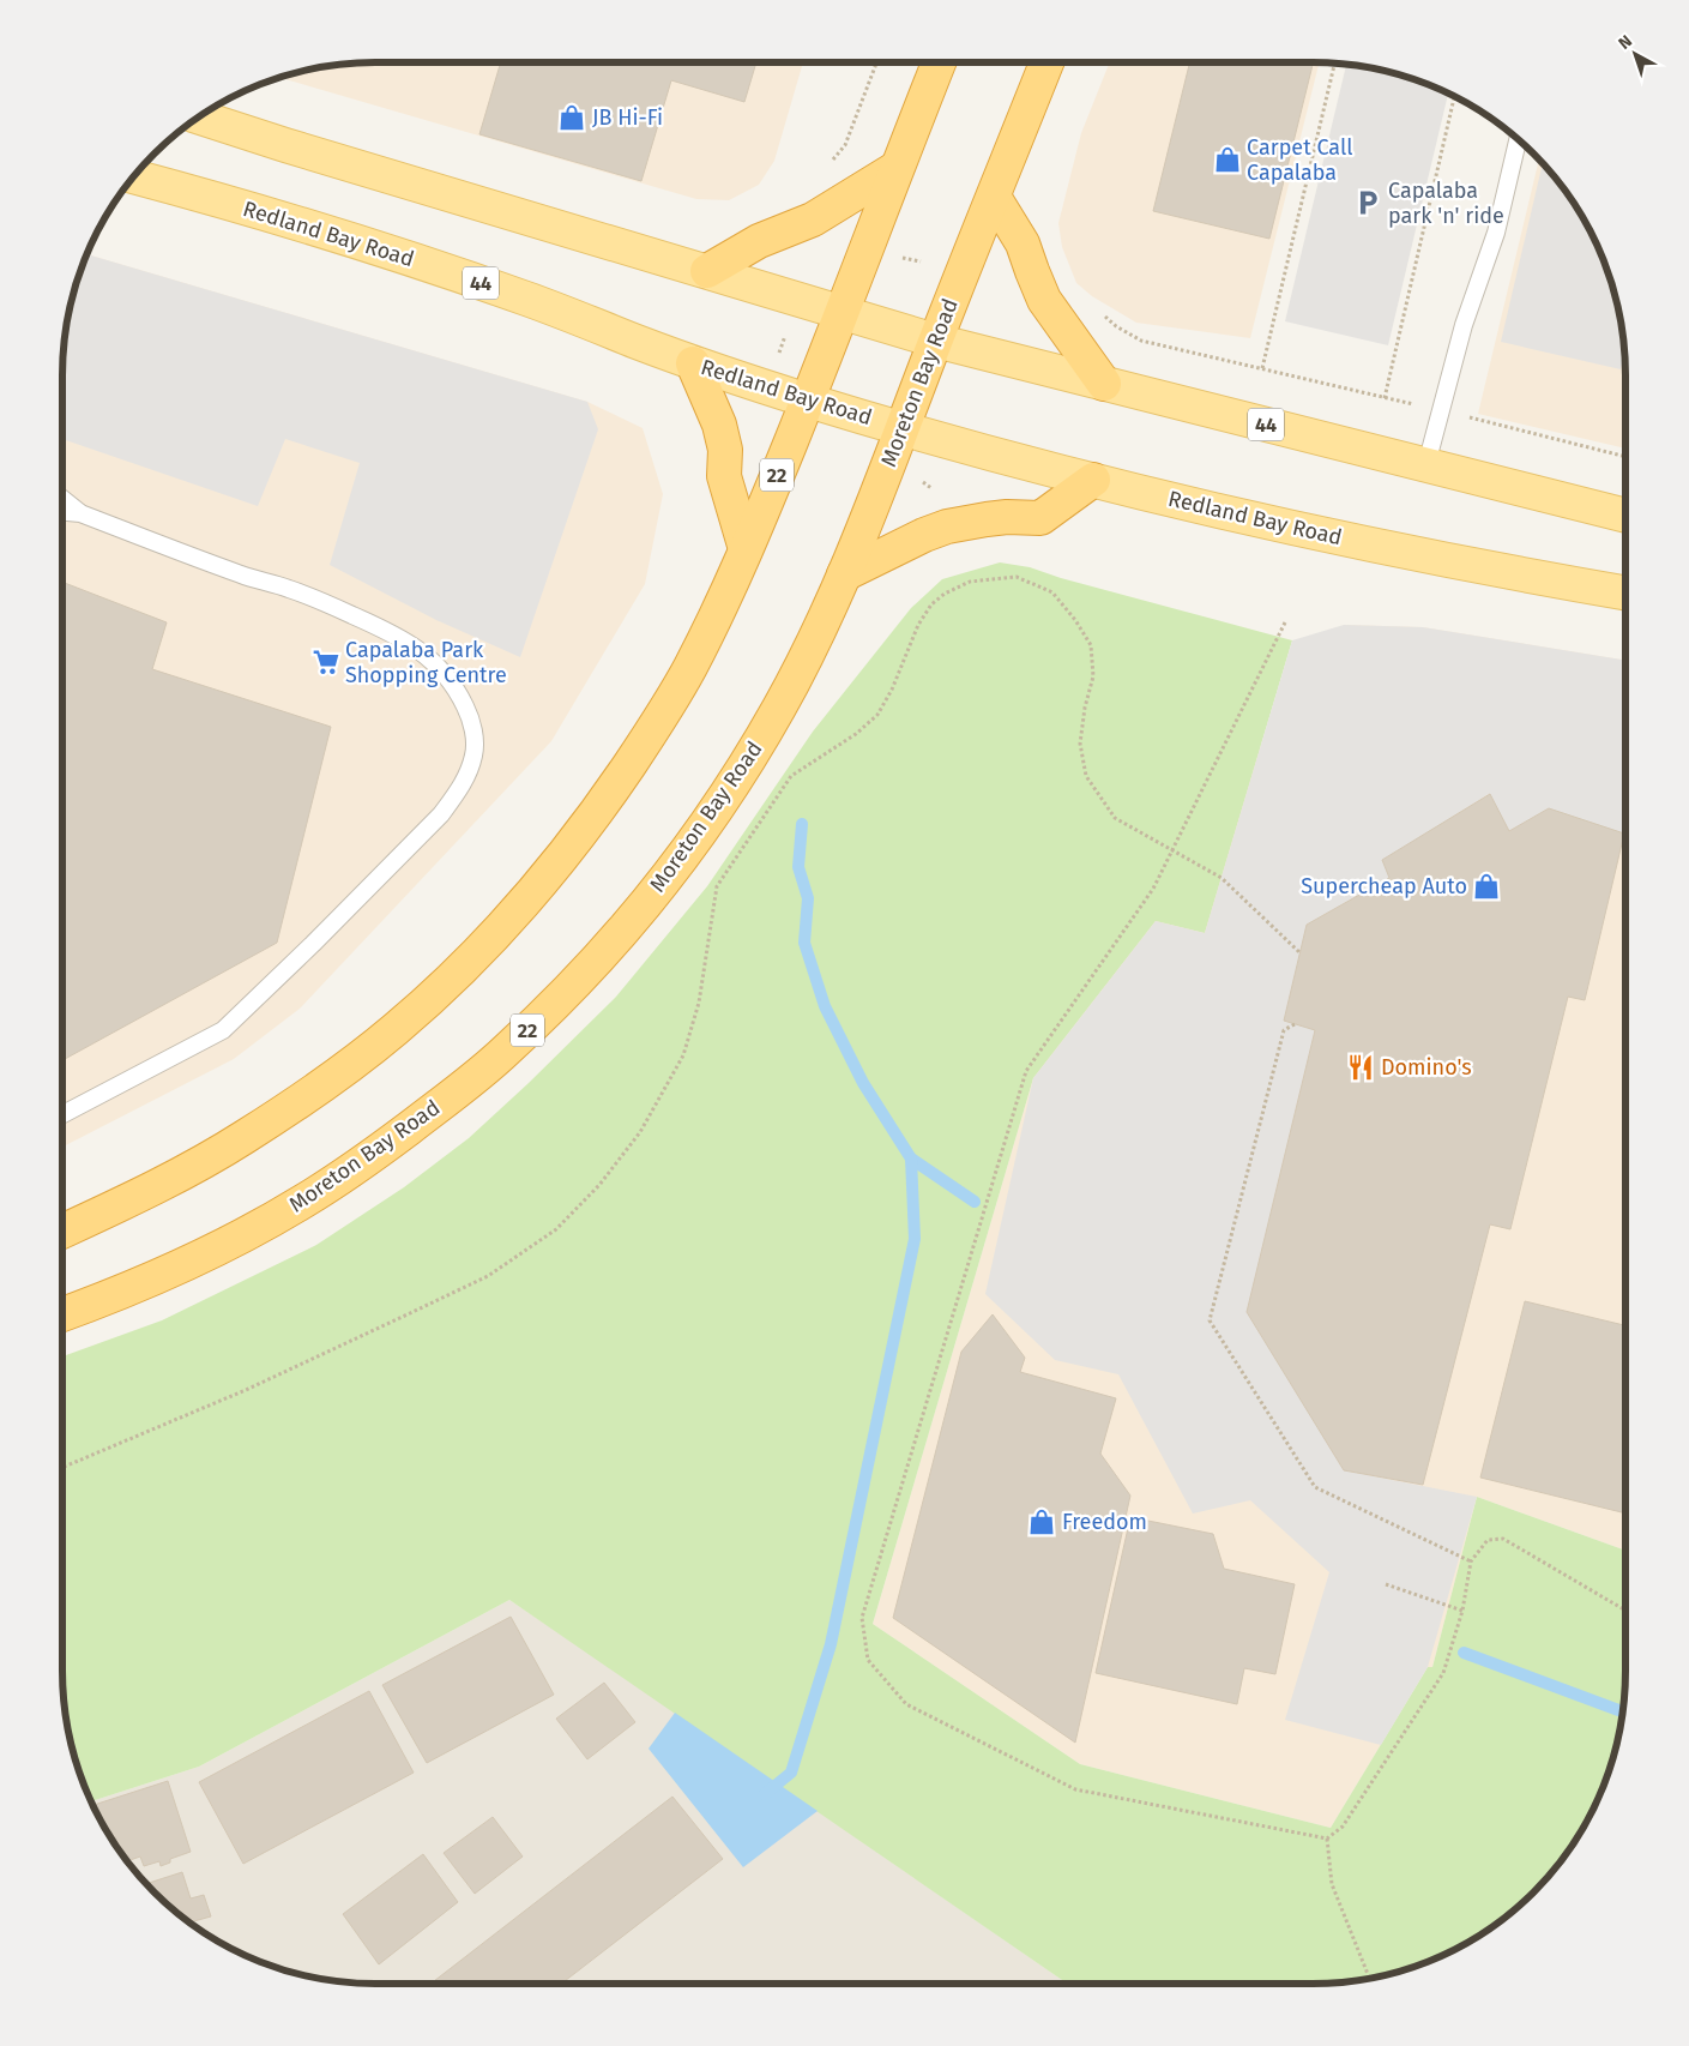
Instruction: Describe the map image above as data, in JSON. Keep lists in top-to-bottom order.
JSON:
{
  "streets": {
    "highway": ["Moreton Bay Road", "22"],
    "main road": ["Redland Bay Road", "44"]
  },
  "crossings": [
    ["Redland Bay Road", "Moreton Bay Road"],
    ["Redland Bay Road", "22"],
    ["44", "Moreton Bay Road"],
    ["44", "22"]
  ],
  "places": {
    "shop": [
      "JB Hi-Fi",
      "Carpet Call Capalaba",
      "Supercheap Auto",
      "Freedom"
    ],
    "parking": ["Capalaba park 'n' ride"],
    "supermarket": ["Capalaba Park Shopping Centre"],
    "restaurant": ["Domino's"]
  },
  "north": "top left"
}
